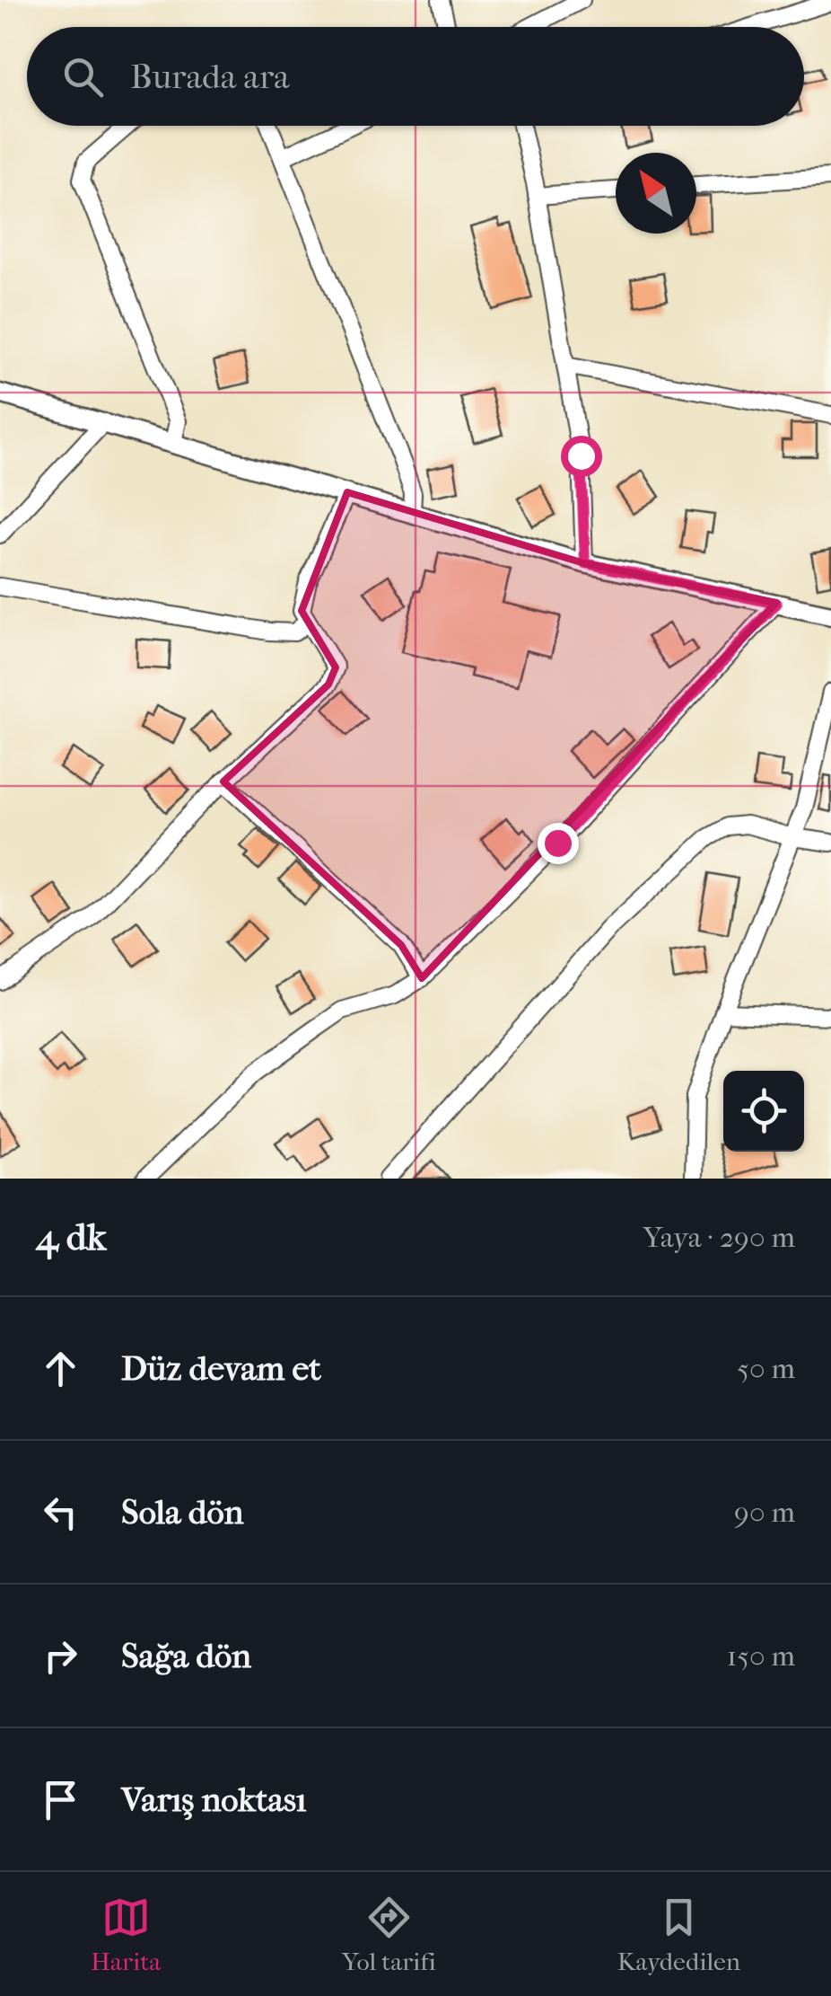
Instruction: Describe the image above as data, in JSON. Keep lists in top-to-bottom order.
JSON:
{
  "north": "top left",
  "page": {
    "search": "Burada ara",
    "heading": ["4 dk", "Yaya · 290 m"],
    "list": [
      ["Düz devam et", "50 m"],
      ["Sola dön", "90 m"],
      ["Sağa dön", "150 m"],
      "Varış noktası"
    ],
    "nav": ["Harita", "Yol tarifi", "Kaydedilen"]
  }
}
